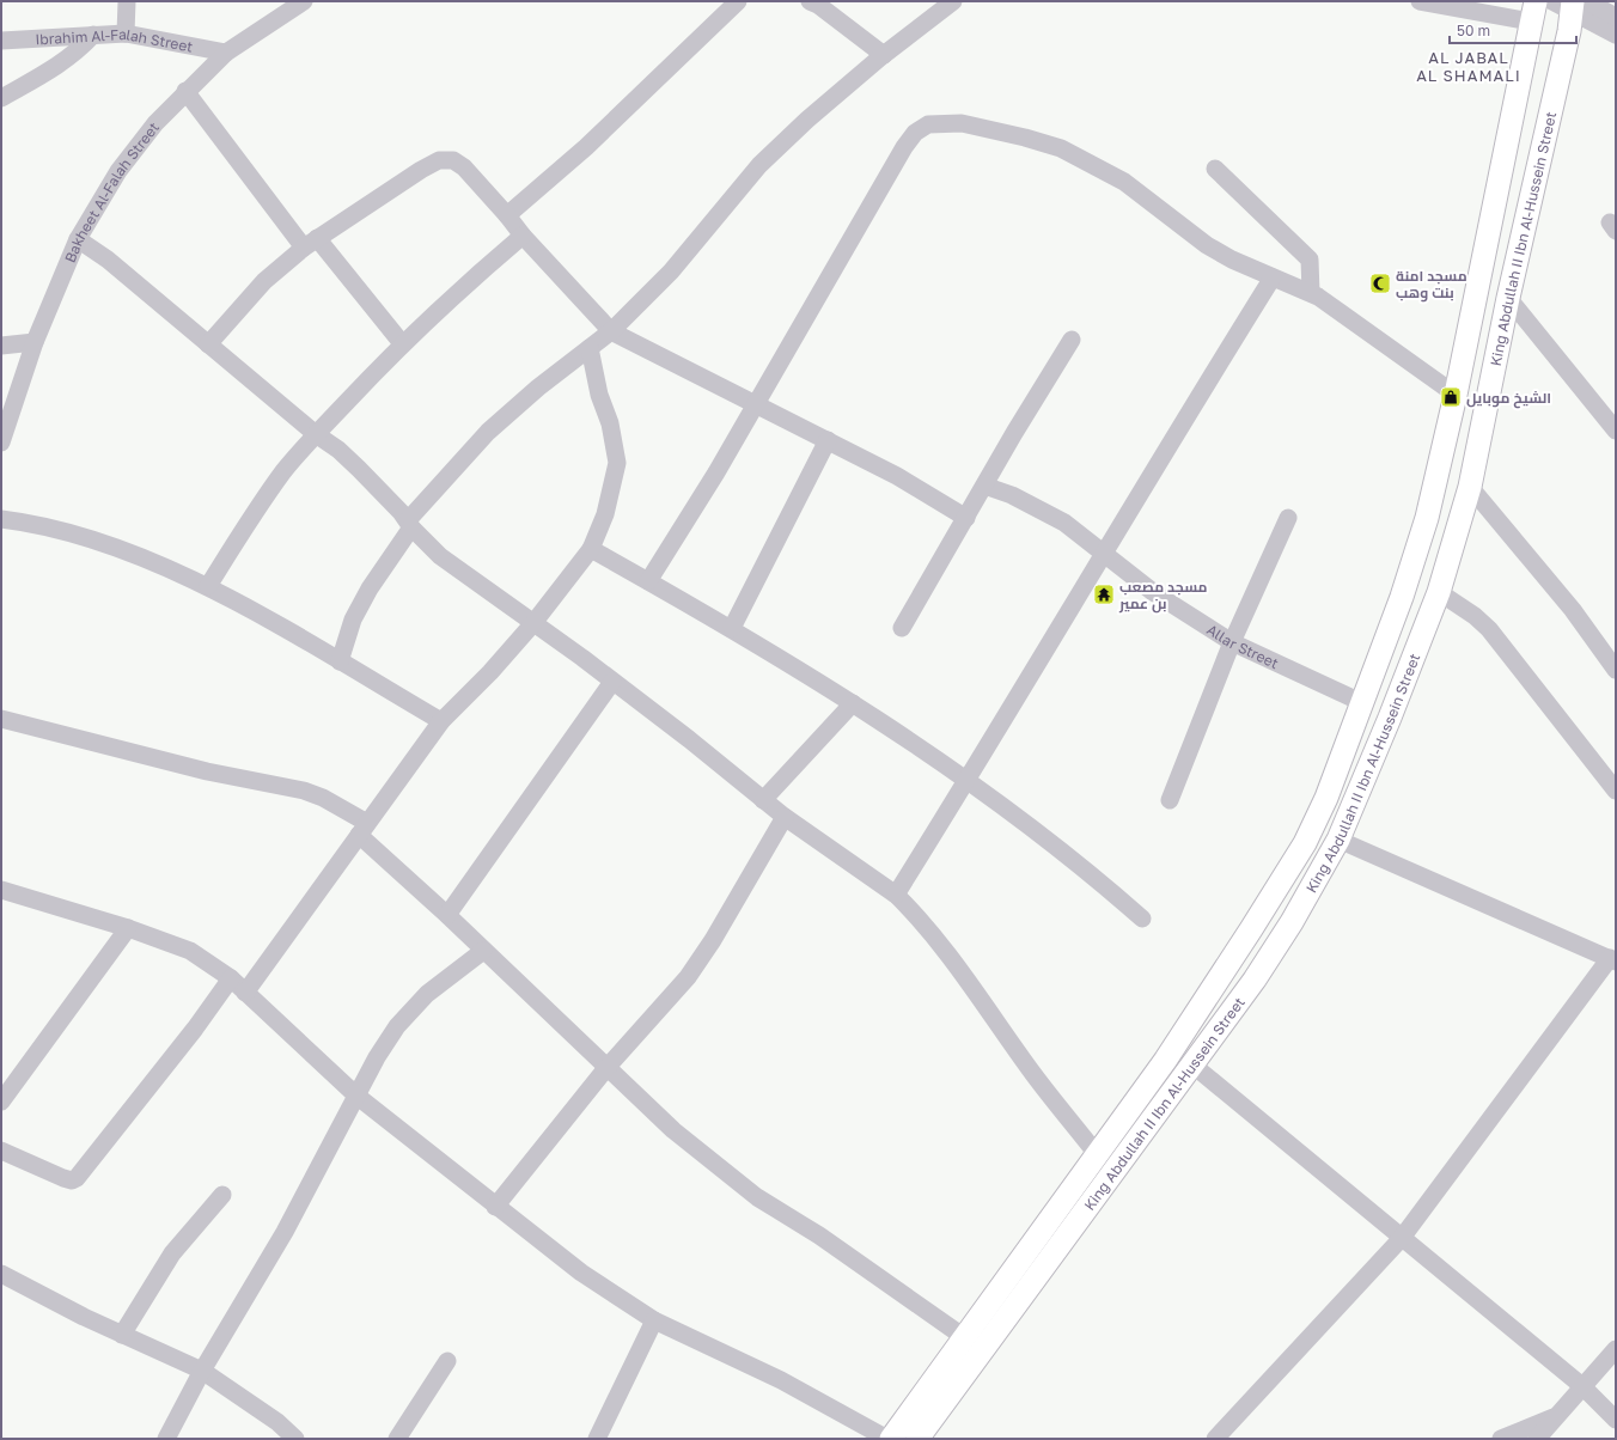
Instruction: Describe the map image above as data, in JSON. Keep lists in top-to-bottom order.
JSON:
{
  "streets": {
    "main road": ["King Abdullah II Ibn Al-Hussein Street"],
    "street": ["Ibrahim Al-Falah Street", "Bakheet Al-Falah Street", "Allar Street"]
  },
  "crossings": [
    ["Ibrahim Al-Falah Street", "Bakheet Al-Falah Street"],
    ["King Abdullah II Ibn Al-Hussein Street", "Allar Street"]
  ],
  "districts": ["AL JABAL AL SHAMALI"],
  "places": {
    "mosque": ["مسجد امنة بنت وهب"],
    "shop": ["الشيخ موبايل"],
    "temple": ["مسجد مصعب بن عمير"]
  },
  "scale_bar": "50 m"
}
